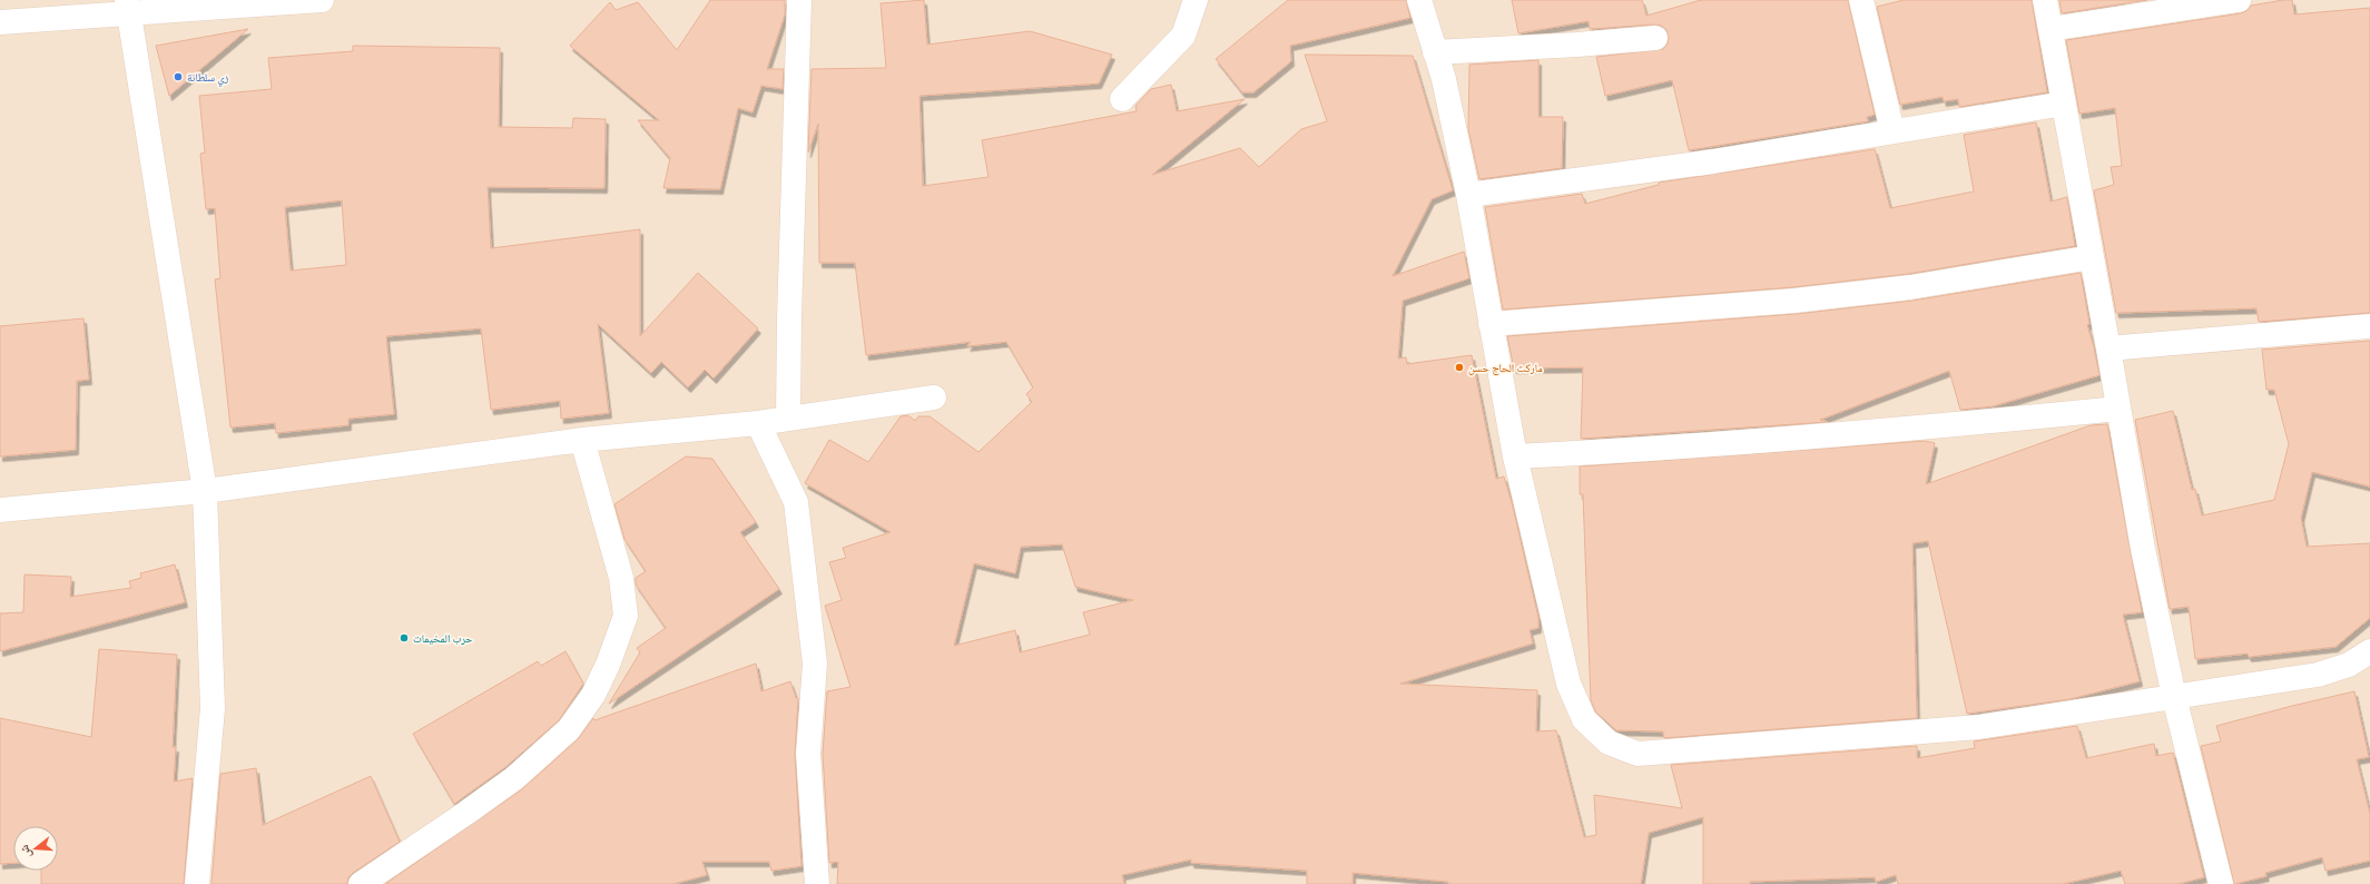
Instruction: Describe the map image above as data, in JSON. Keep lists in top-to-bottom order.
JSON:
{
  "places": ["زي سلطانة", "ماركت الحاج حسن", "حرب المخيمات"],
  "north": "left"
}
